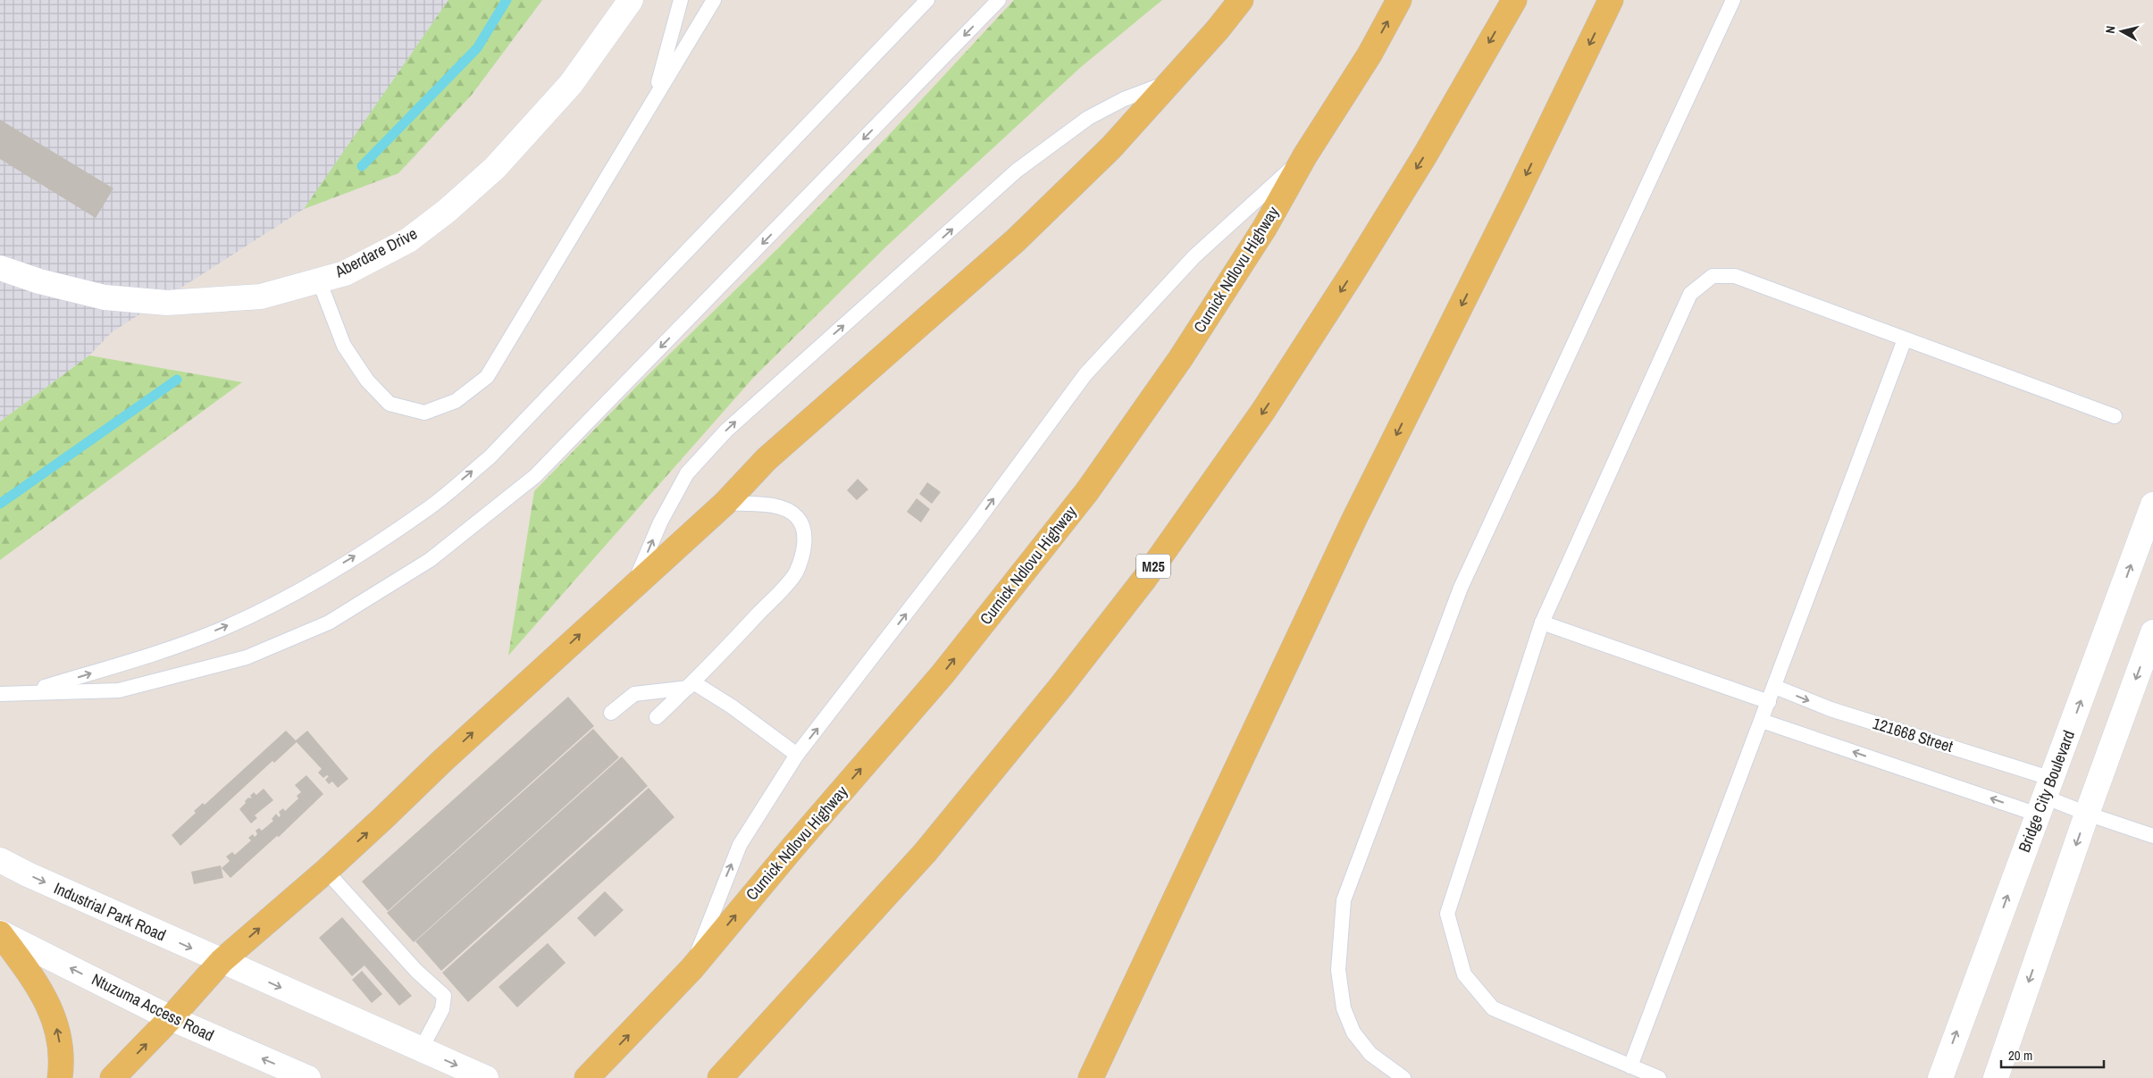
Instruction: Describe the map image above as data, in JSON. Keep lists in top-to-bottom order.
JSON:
{
  "streets": {
    "main road": ["Curnick Ndlovu Highway", "M25"],
    "street": [
      "Aberdare Drive",
      "Bridge City Boulevard",
      "Industrial Park Road",
      "Ntuzuma Access Road"
    ],
    "lane": ["121668 Street"]
  },
  "crossings": [
    ["121668 Street", "Bridge City Boulevard"]
  ],
  "one_way": ["Industrial Park Road"],
  "scale_bar": "20 m",
  "north": "left"
}
